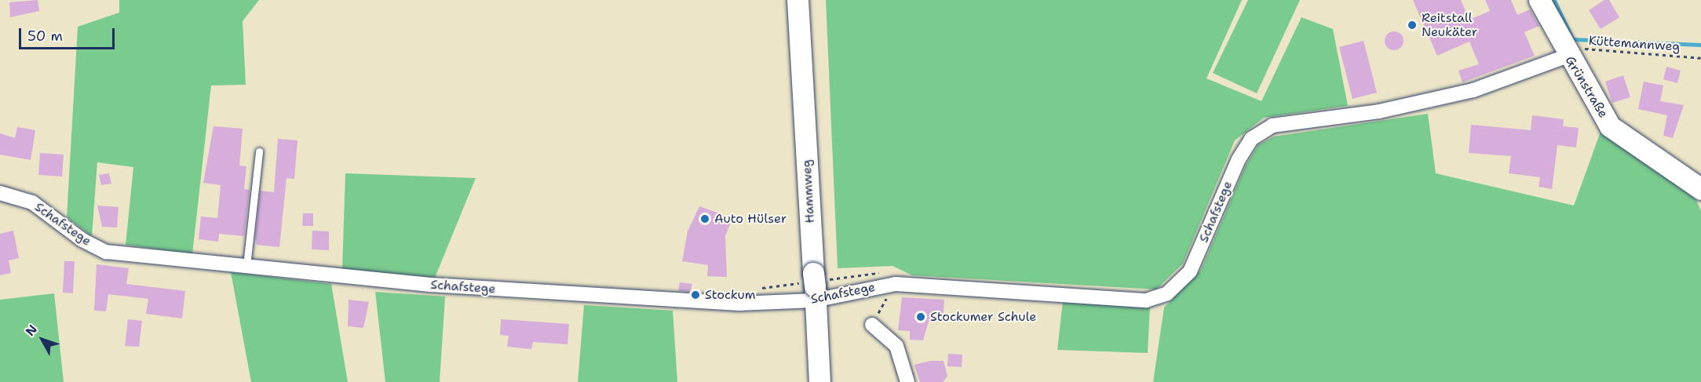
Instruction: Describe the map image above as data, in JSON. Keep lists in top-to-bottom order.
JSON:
{
  "streets": {
    "main road": ["Grünstraße", "Hammweg"],
    "street": ["Schafstege"],
    "path": ["Küttemannweg"]
  },
  "crossings": [
    ["Küttemannweg", "Grünstraße"],
    ["Küttemannweg", "Schafstege"],
    ["Grünstraße", "Schafstege"],
    ["Hammweg", "Schafstege"]
  ],
  "places": [
    "Reitstall Neukäter",
    "Auto Hülser",
    "Stockum",
    "Stockumer Schule"
  ],
  "scale_bar": "50 m",
  "north": "top left"
}
